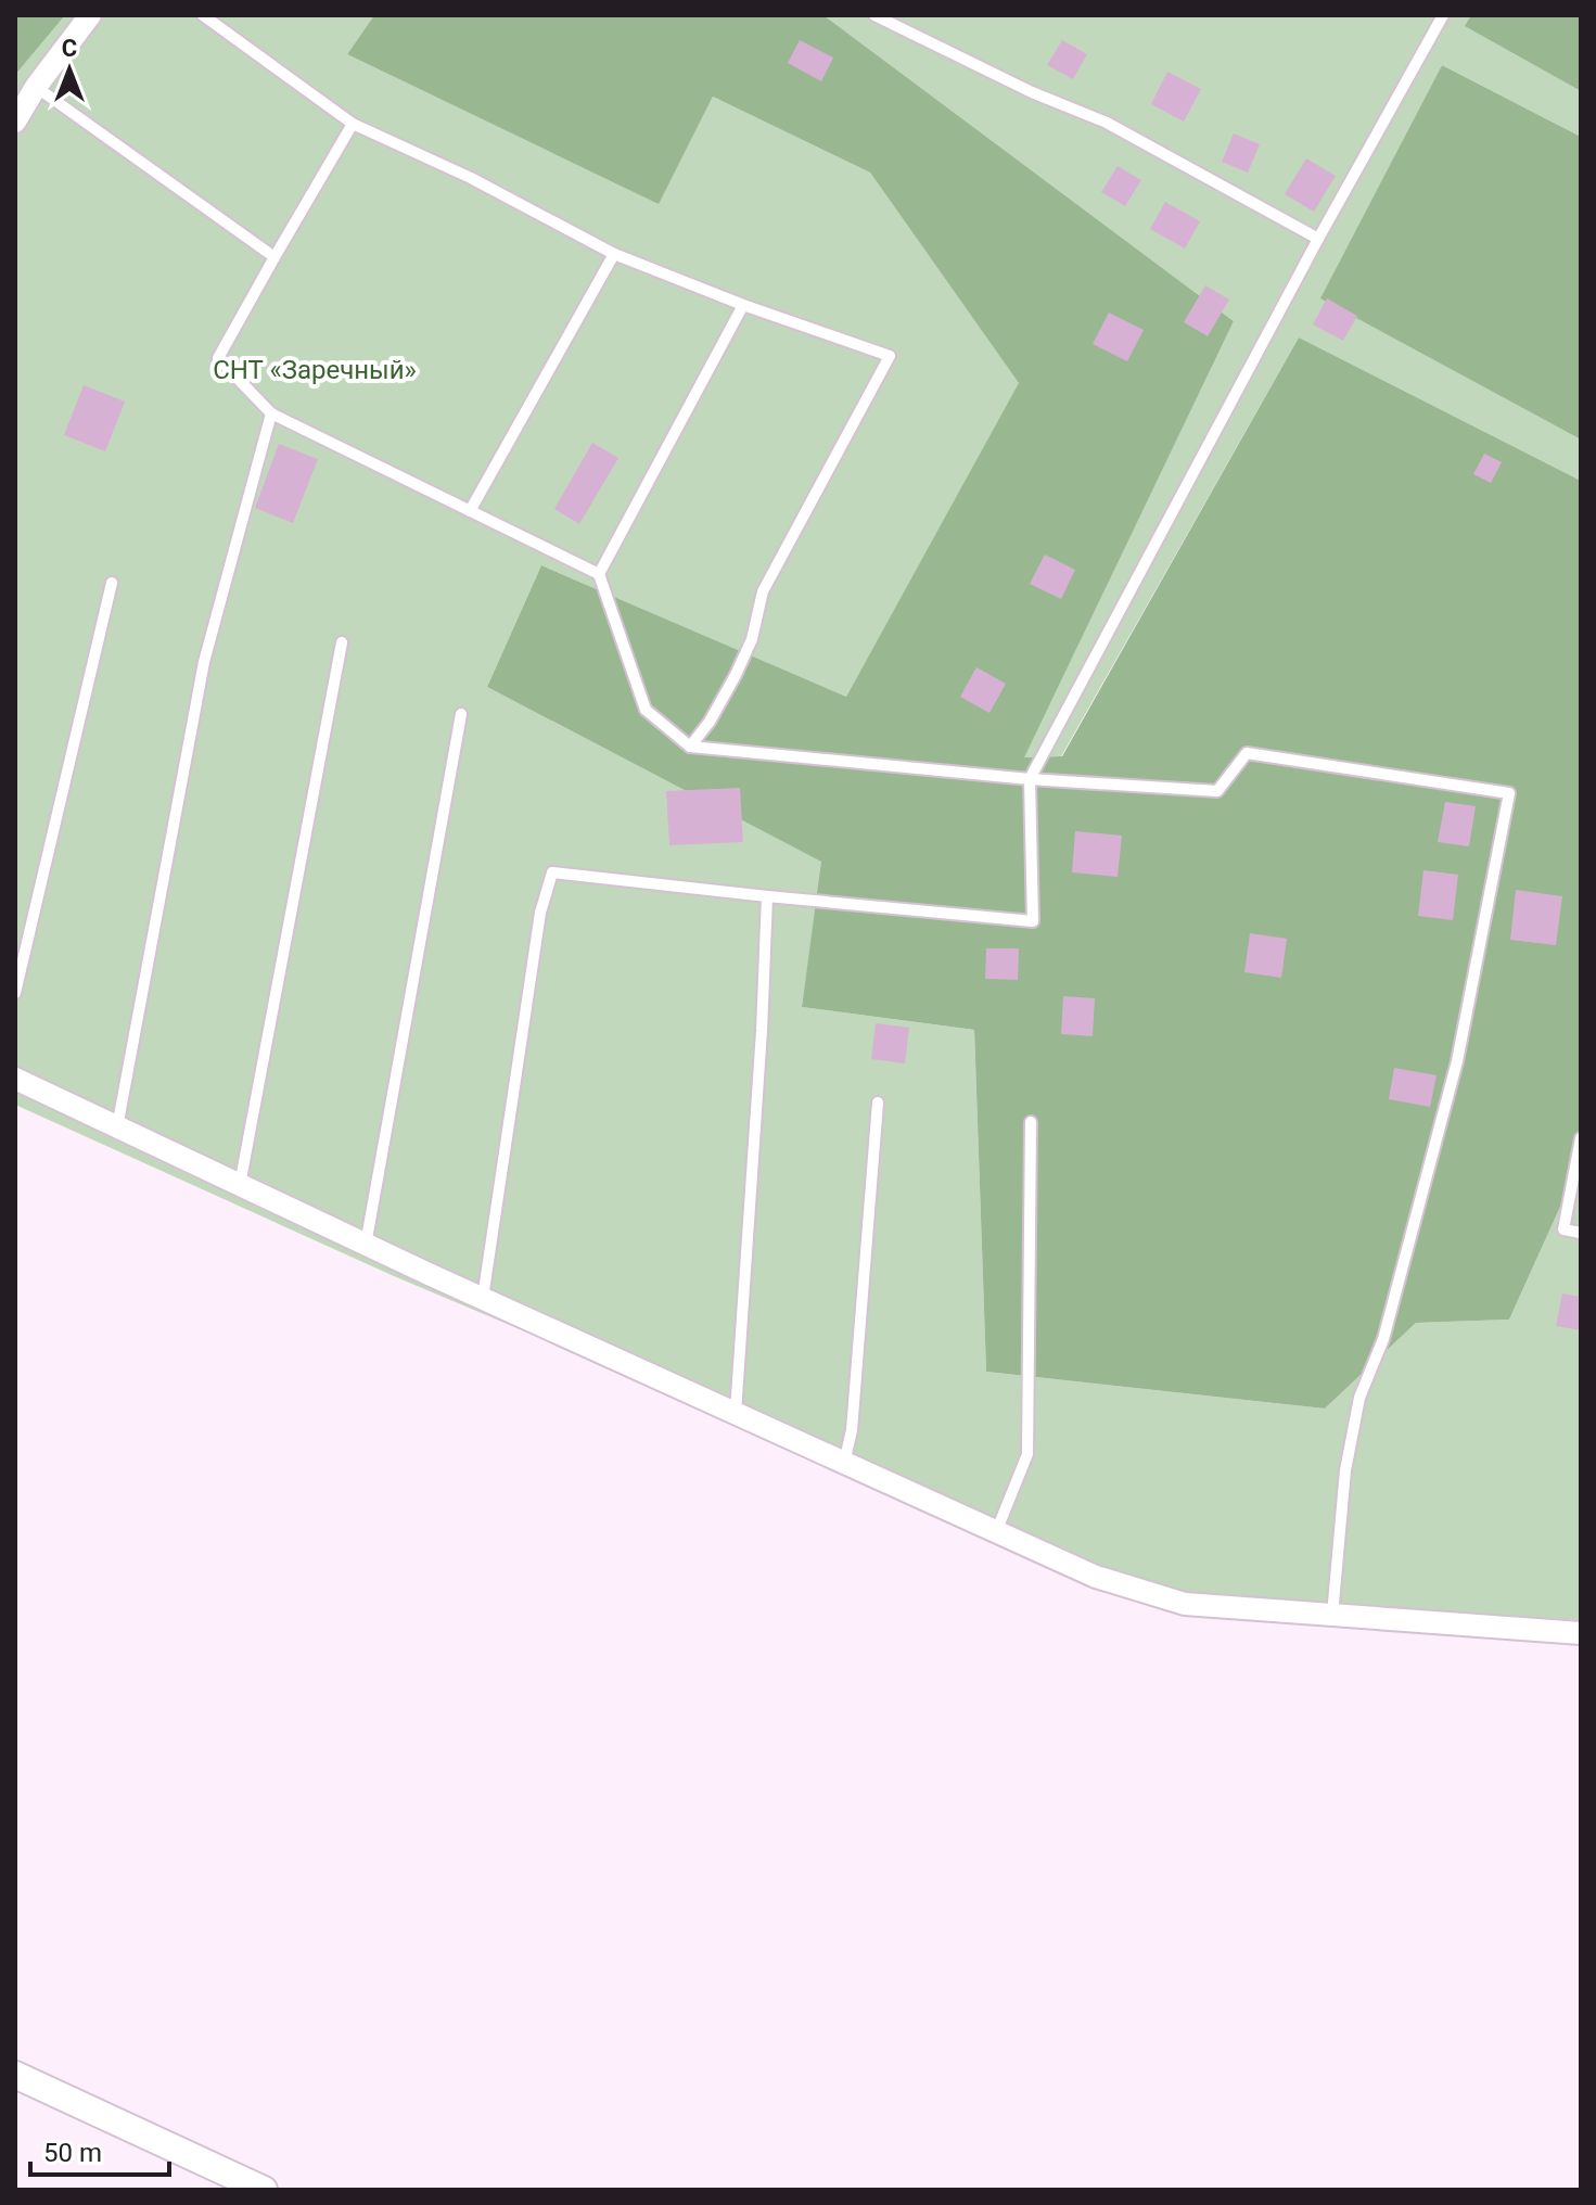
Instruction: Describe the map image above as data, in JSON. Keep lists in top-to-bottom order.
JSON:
{
  "parks": ["СНТ «Заречный»"],
  "scale_bar": "50 m",
  "north": "top"
}
